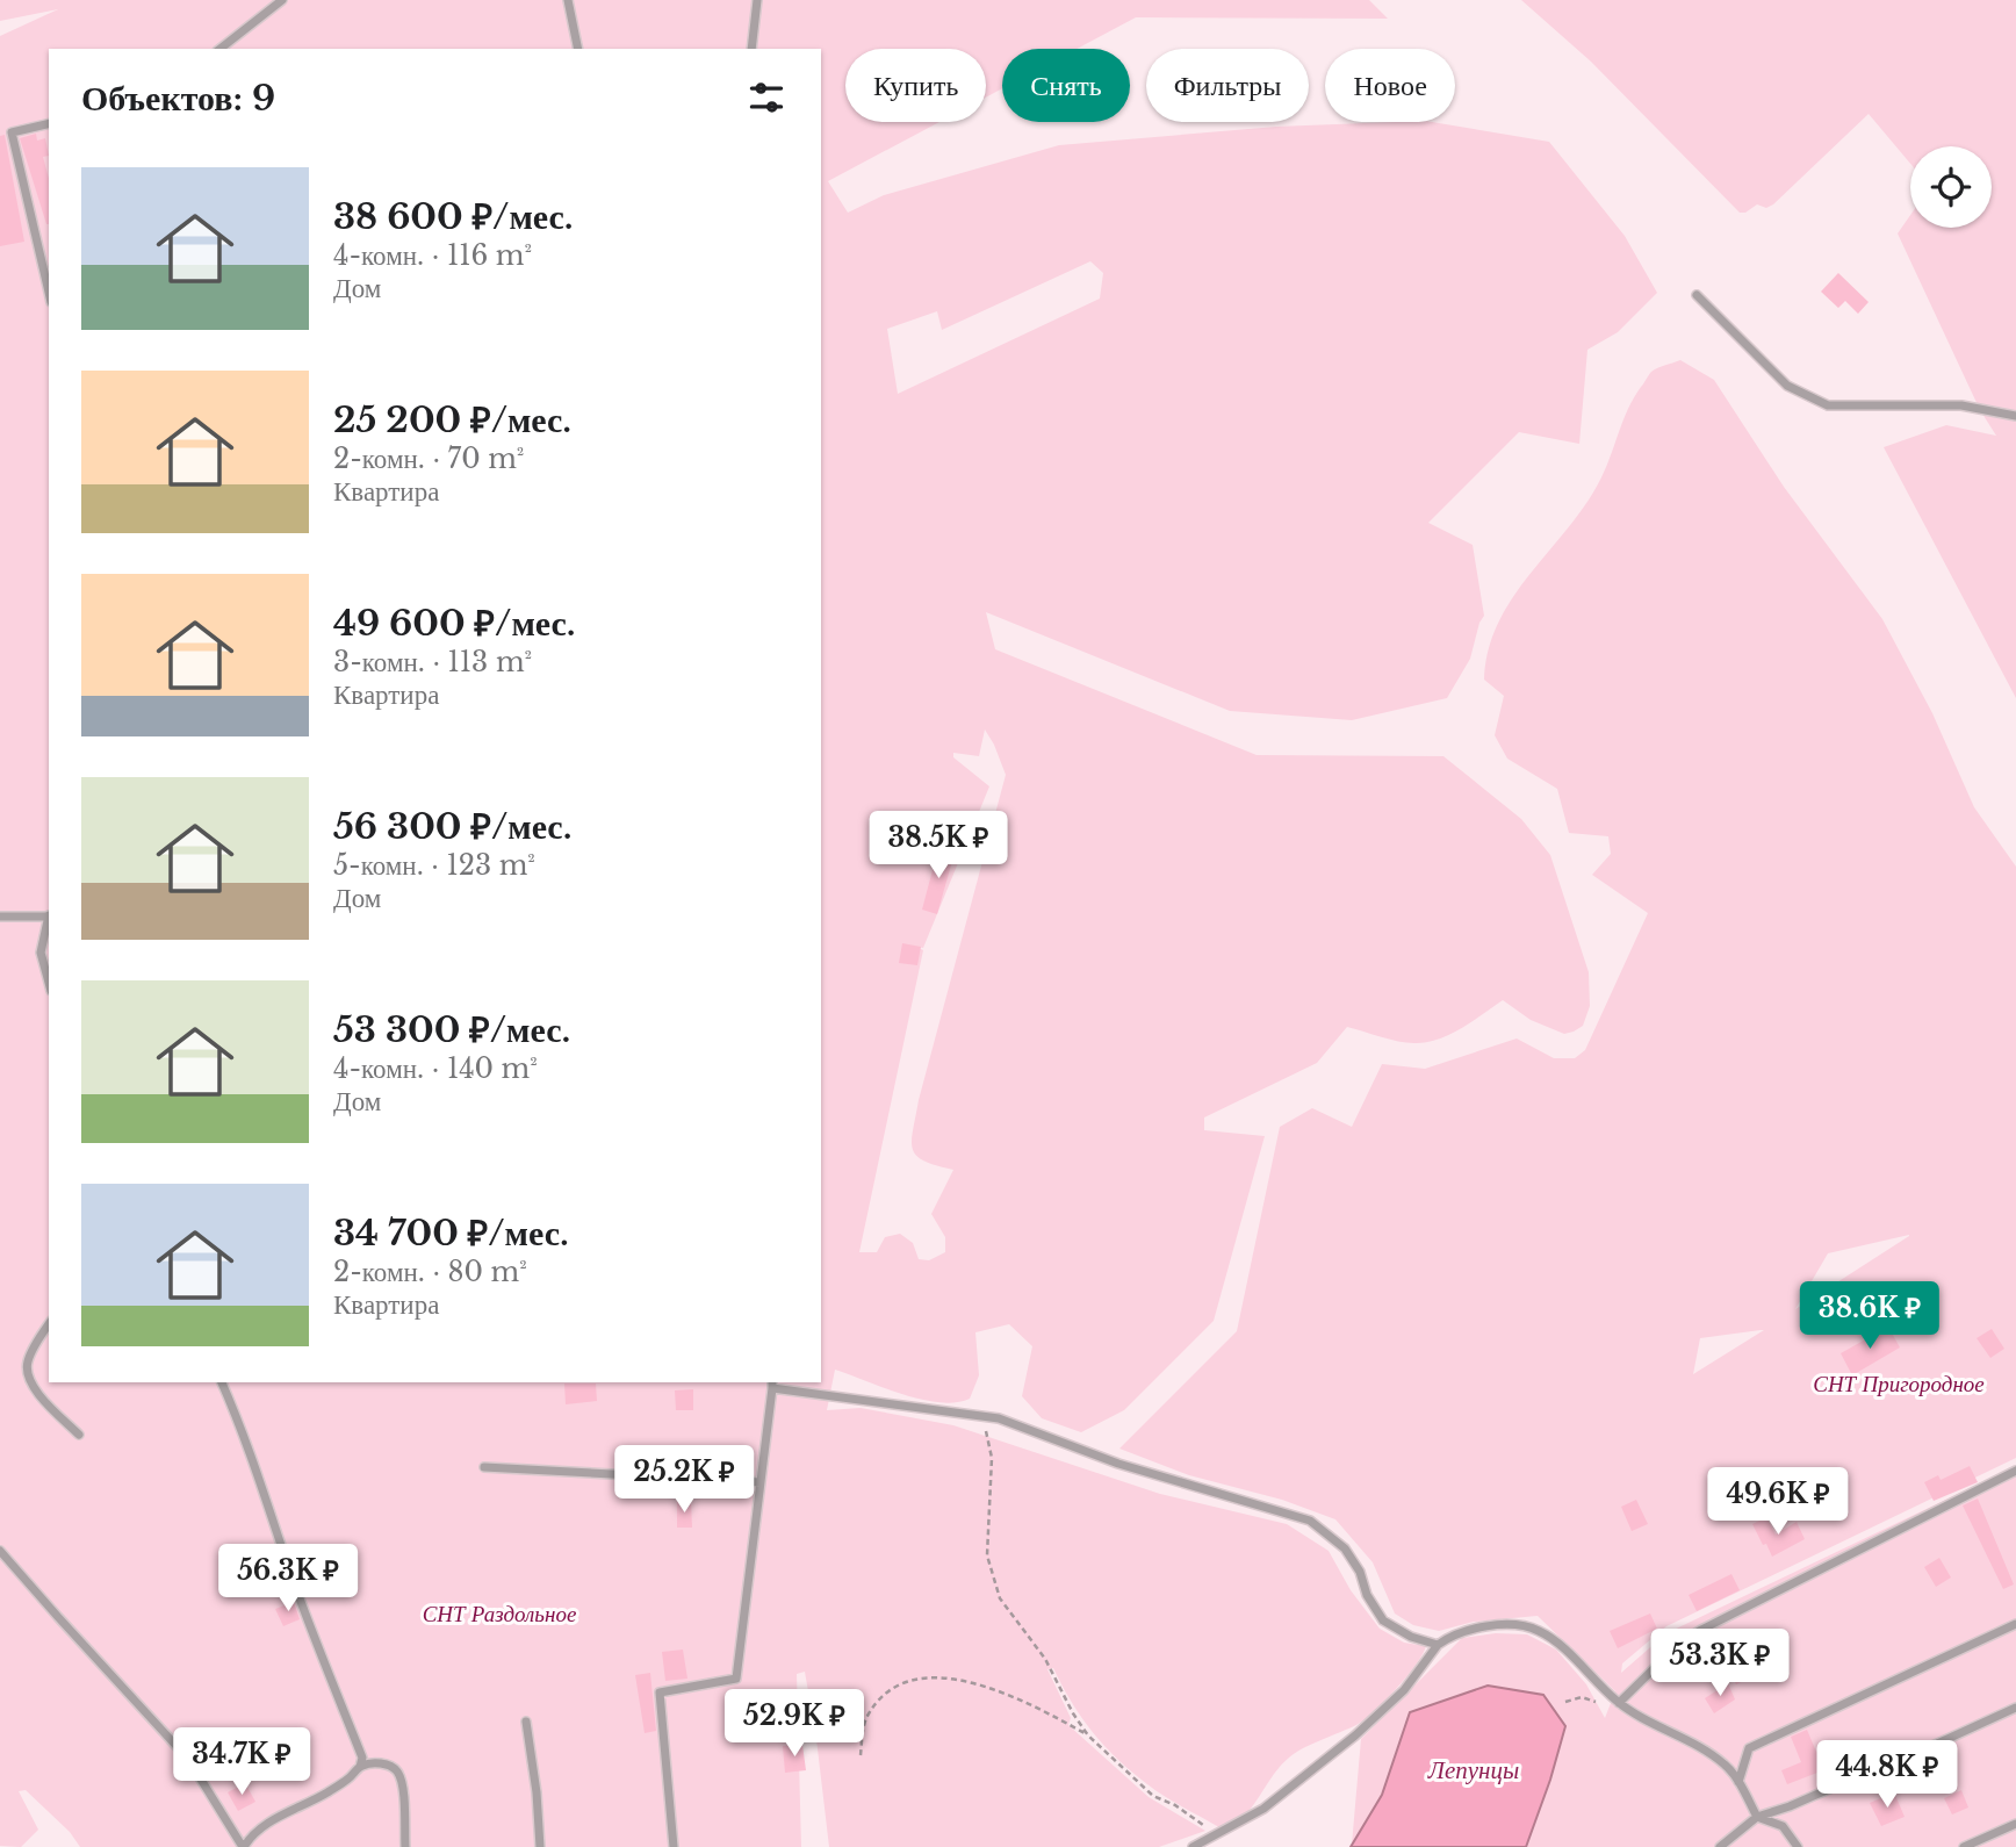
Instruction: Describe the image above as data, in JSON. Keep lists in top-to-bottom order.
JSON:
{
  "water": ["Лепунцы"],
  "parks": ["СНТ Пригородное", "СНТ Раздольное"],
  "page": {
    "chip": [
      "Купить",
      "Снять",
      "Фильтры",
      "Новое"
    ],
    "heading": "Объектов: 9",
    "list": [
      {
        "name": "38 600 ₽/мес.",
        "note": "4-комн. · 116 m² · Дом"
      },
      {
        "name": "25 200 ₽/мес.",
        "note": "2-комн. · 70 m² · Квартира"
      },
      {
        "name": "49 600 ₽/мес.",
        "note": "3-комн. · 113 m² · Квартира"
      },
      {
        "name": "56 300 ₽/мес.",
        "note": "5-комн. · 123 m² · Дом"
      },
      {
        "name": "53 300 ₽/мес.",
        "note": "4-комн. · 140 m² · Дом"
      },
      {
        "name": "34 700 ₽/мес.",
        "note": "2-комн. · 80 m² · Квартира"
      }
    ],
    "price": [
      "38.5K ₽",
      "38.6K ₽",
      "25.2K ₽",
      "49.6K ₽",
      "56.3K ₽",
      "53.3K ₽",
      "52.9K ₽",
      "34.7K ₽",
      "44.8K ₽"
    ]
  }
}
